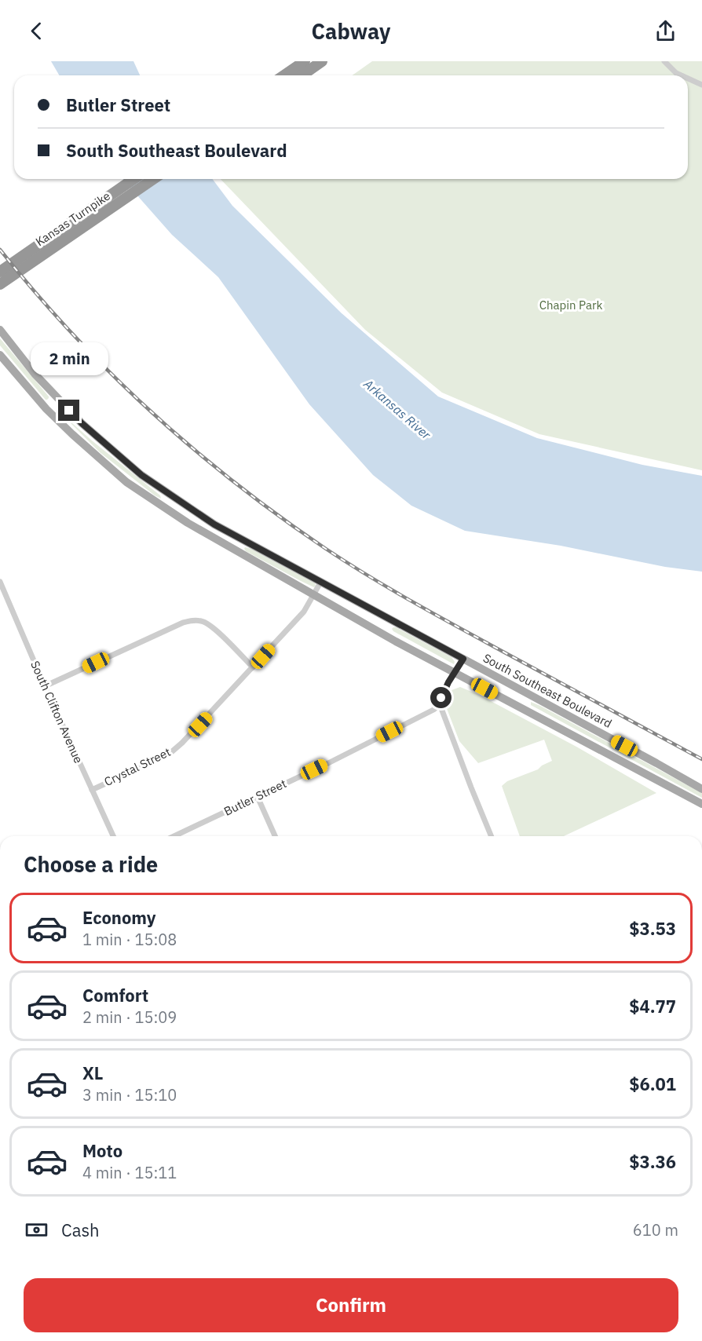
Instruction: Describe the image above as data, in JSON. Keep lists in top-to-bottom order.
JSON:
{
  "streets": {
    "highway": ["Kansas Turnpike"],
    "main road": ["South Southeast Boulevard"],
    "street": ["South Clifton Avenue", "Crystal Street", "Butler Street"]
  },
  "crossings": [
    ["South Southeast Boulevard", "Crystal Street"],
    ["South Clifton Avenue", "Crystal Street"]
  ],
  "water": ["Arkansas River"],
  "parks": ["Chapin Park"],
  "page": {
    "header": "Cabway",
    "banner": ["Butler Street", "South Southeast Boulevard"],
    "bubble": "2 min",
    "heading": "Choose a ride",
    "list": [
      {
        "name": "Economy",
        "note": "1 min · 15:08",
        "value": "$3.53"
      },
      {
        "name": "Comfort",
        "note": "2 min · 15:09",
        "value": "$4.77"
      },
      {
        "name": "XL",
        "note": "3 min · 15:10",
        "value": "$6.01"
      },
      {
        "name": "Moto",
        "note": "4 min · 15:11",
        "value": "$3.36"
      }
    ],
    "pay": ["Cash", "610 m"],
    "buttons": "Confirm"
  }
}
